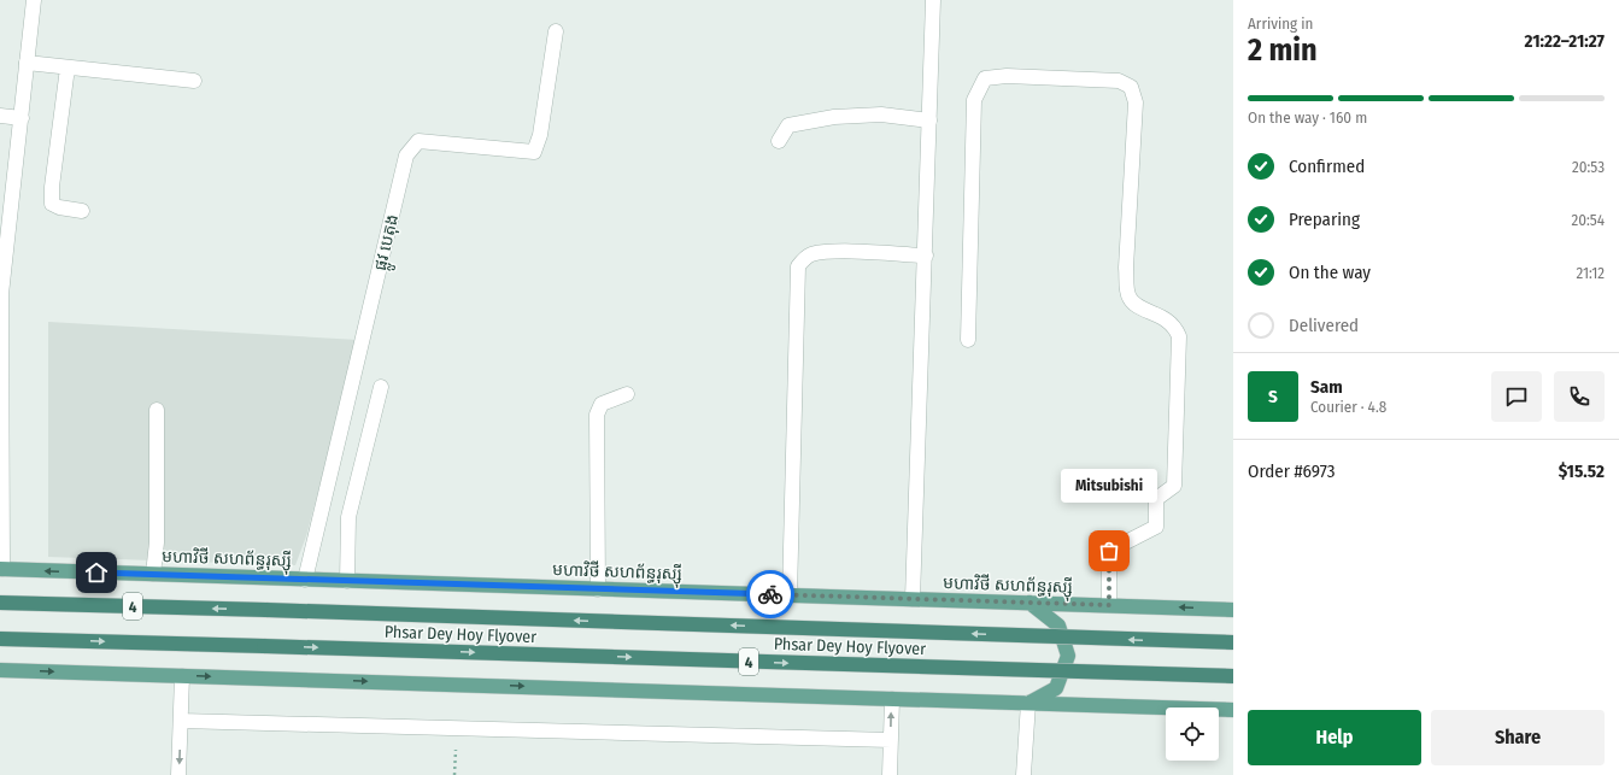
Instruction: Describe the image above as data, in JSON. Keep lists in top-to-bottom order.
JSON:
{
  "streets": {
    "highway": ["4", "Phsar Dey Hoy Flyover"],
    "main road": ["មហាវិថី សហព័ន្ធរុស្ស៊ី"],
    "street": ["ផ្លូវ បេតុង"]
  },
  "crossings": [
    ["ផ្លូវ បេតុង", "មហាវិថី សហព័ន្ធរុស្ស៊ី"]
  ],
  "places": ["Mitsubishi"],
  "page": {
    "heading": ["2 min", "Arriving in", "21:22–21:27"],
    "panel": [
      "Sam",
      "Courier · 4.8",
      "Order #6973",
      "$15.52"
    ],
    "bar": "On the way · 160 m",
    "list": [
      ["Confirmed", "20:53"],
      ["Preparing", "20:54"],
      ["On the way", "21:12"],
      "Delivered"
    ],
    "round": "S",
    "bubble": "Mitsubishi",
    "buttons": ["Help", "Share"]
  }
}
